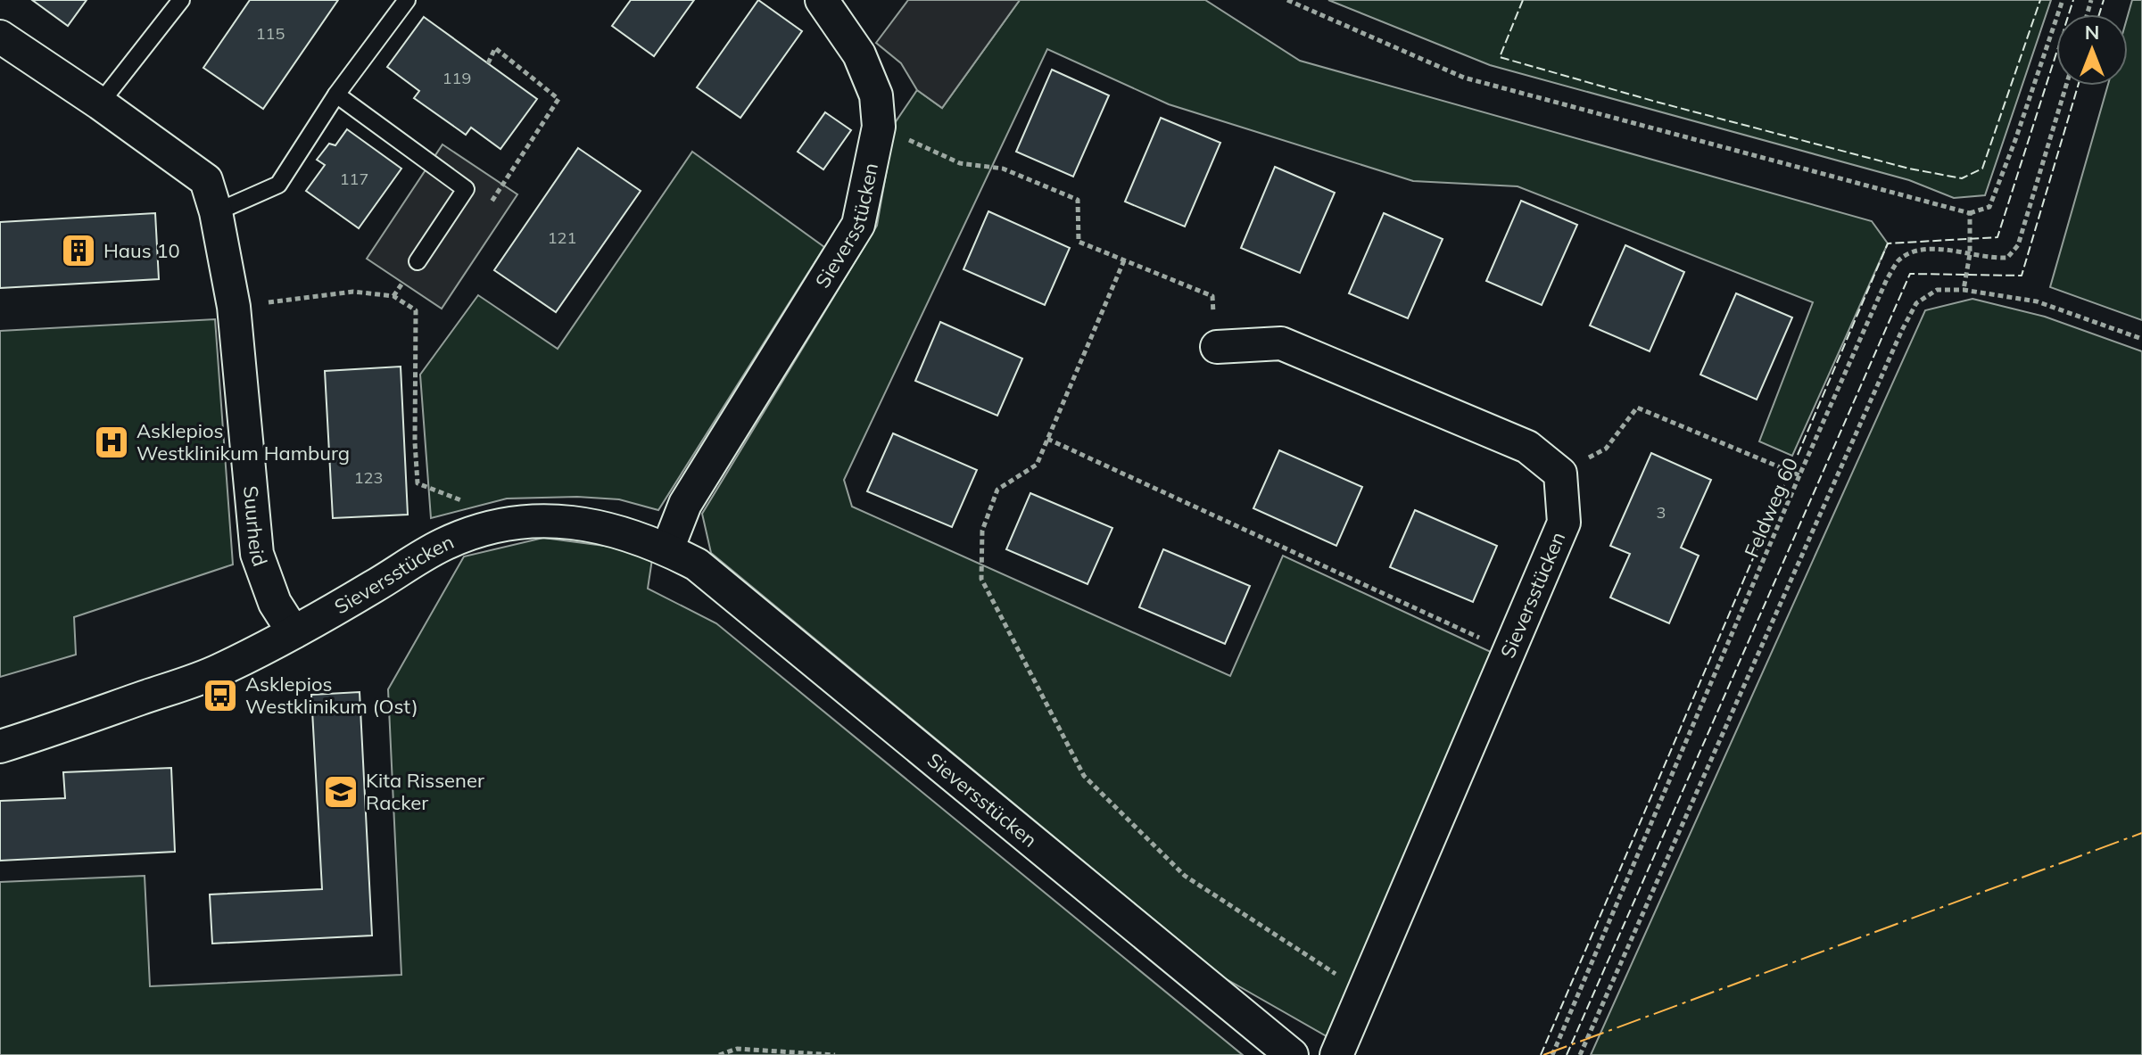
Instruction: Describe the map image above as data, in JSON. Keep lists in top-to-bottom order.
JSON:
{
  "streets": {
    "street": ["Sieversstücken", "Suurheid"],
    "path": ["Feldweg 60"]
  },
  "crossings": [
    ["Sieversstücken", "Suurheid"]
  ],
  "places": {
    "building": ["Haus 10"],
    "hospital": ["Asklepios Westklinikum Hamburg"],
    "bus stop": ["Asklepios Westklinikum (Ost)"],
    "school or university": ["Kita Rissener Racker"]
  },
  "house_numbers": [
    "115",
    "119",
    "117",
    "121",
    "123",
    "3"
  ],
  "north": "top"
}
